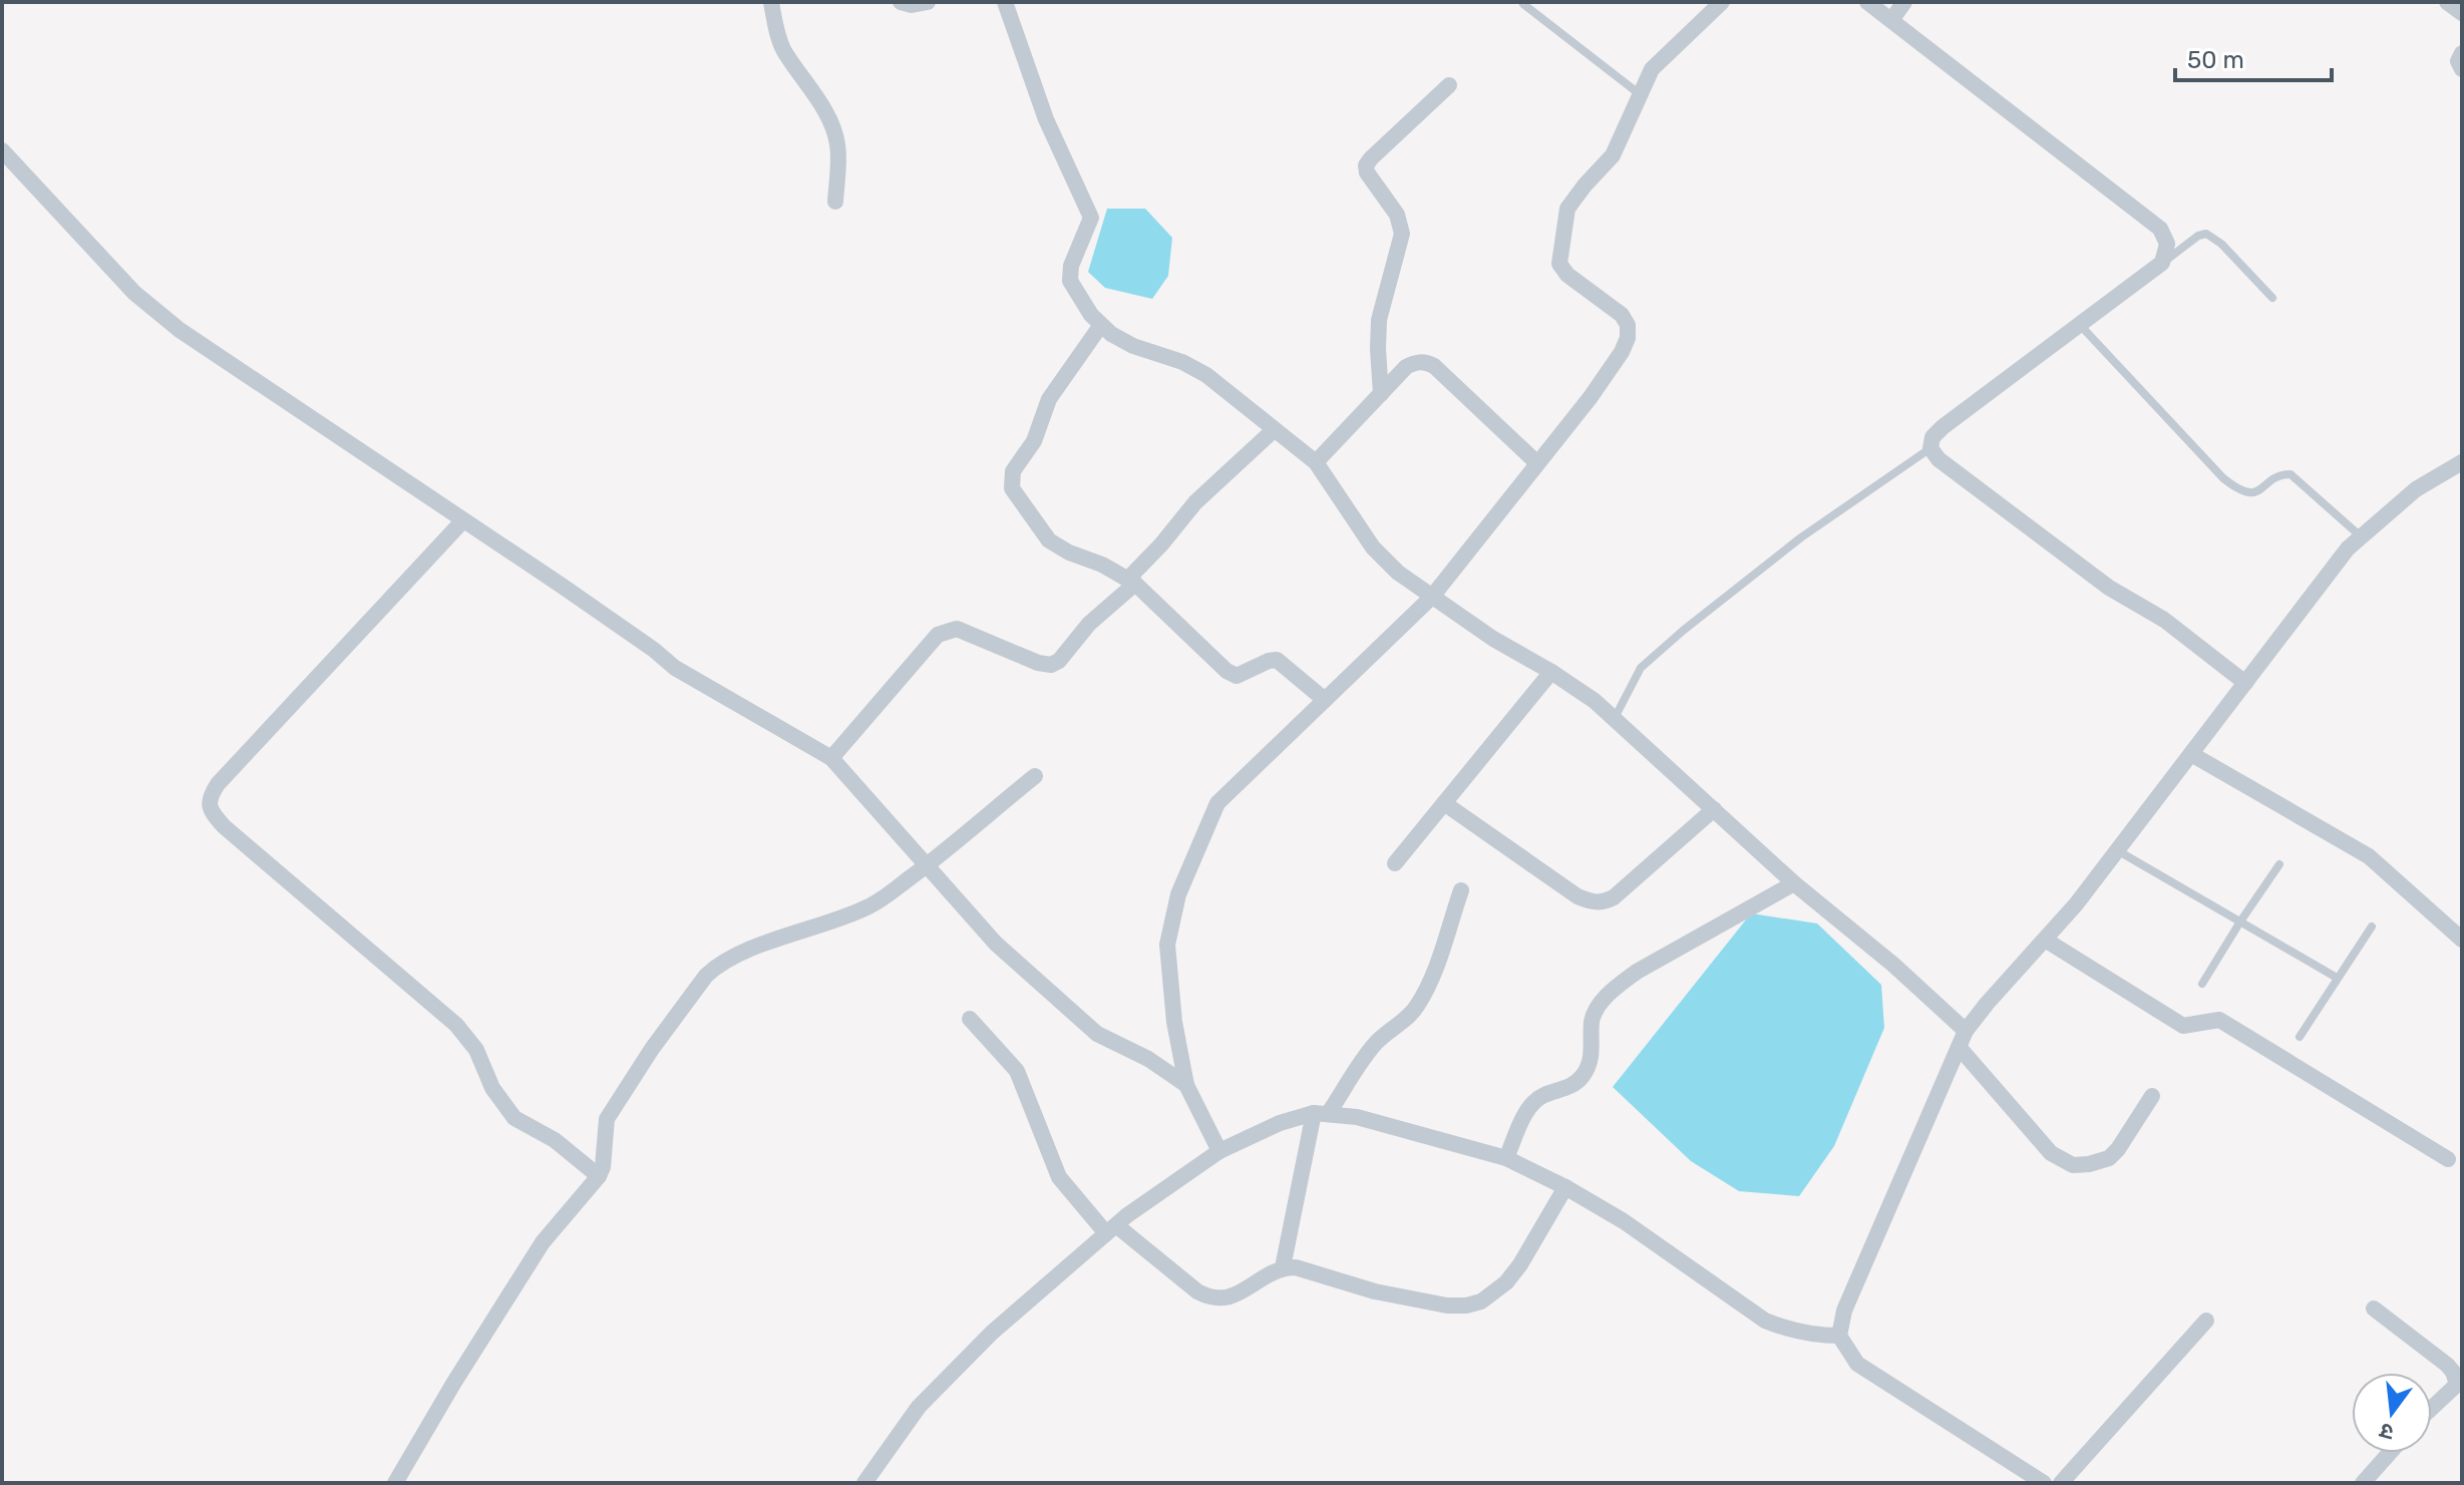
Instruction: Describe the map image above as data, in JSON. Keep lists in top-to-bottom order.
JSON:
{
  "scale_bar": "50 m",
  "north": "bottom"
}
